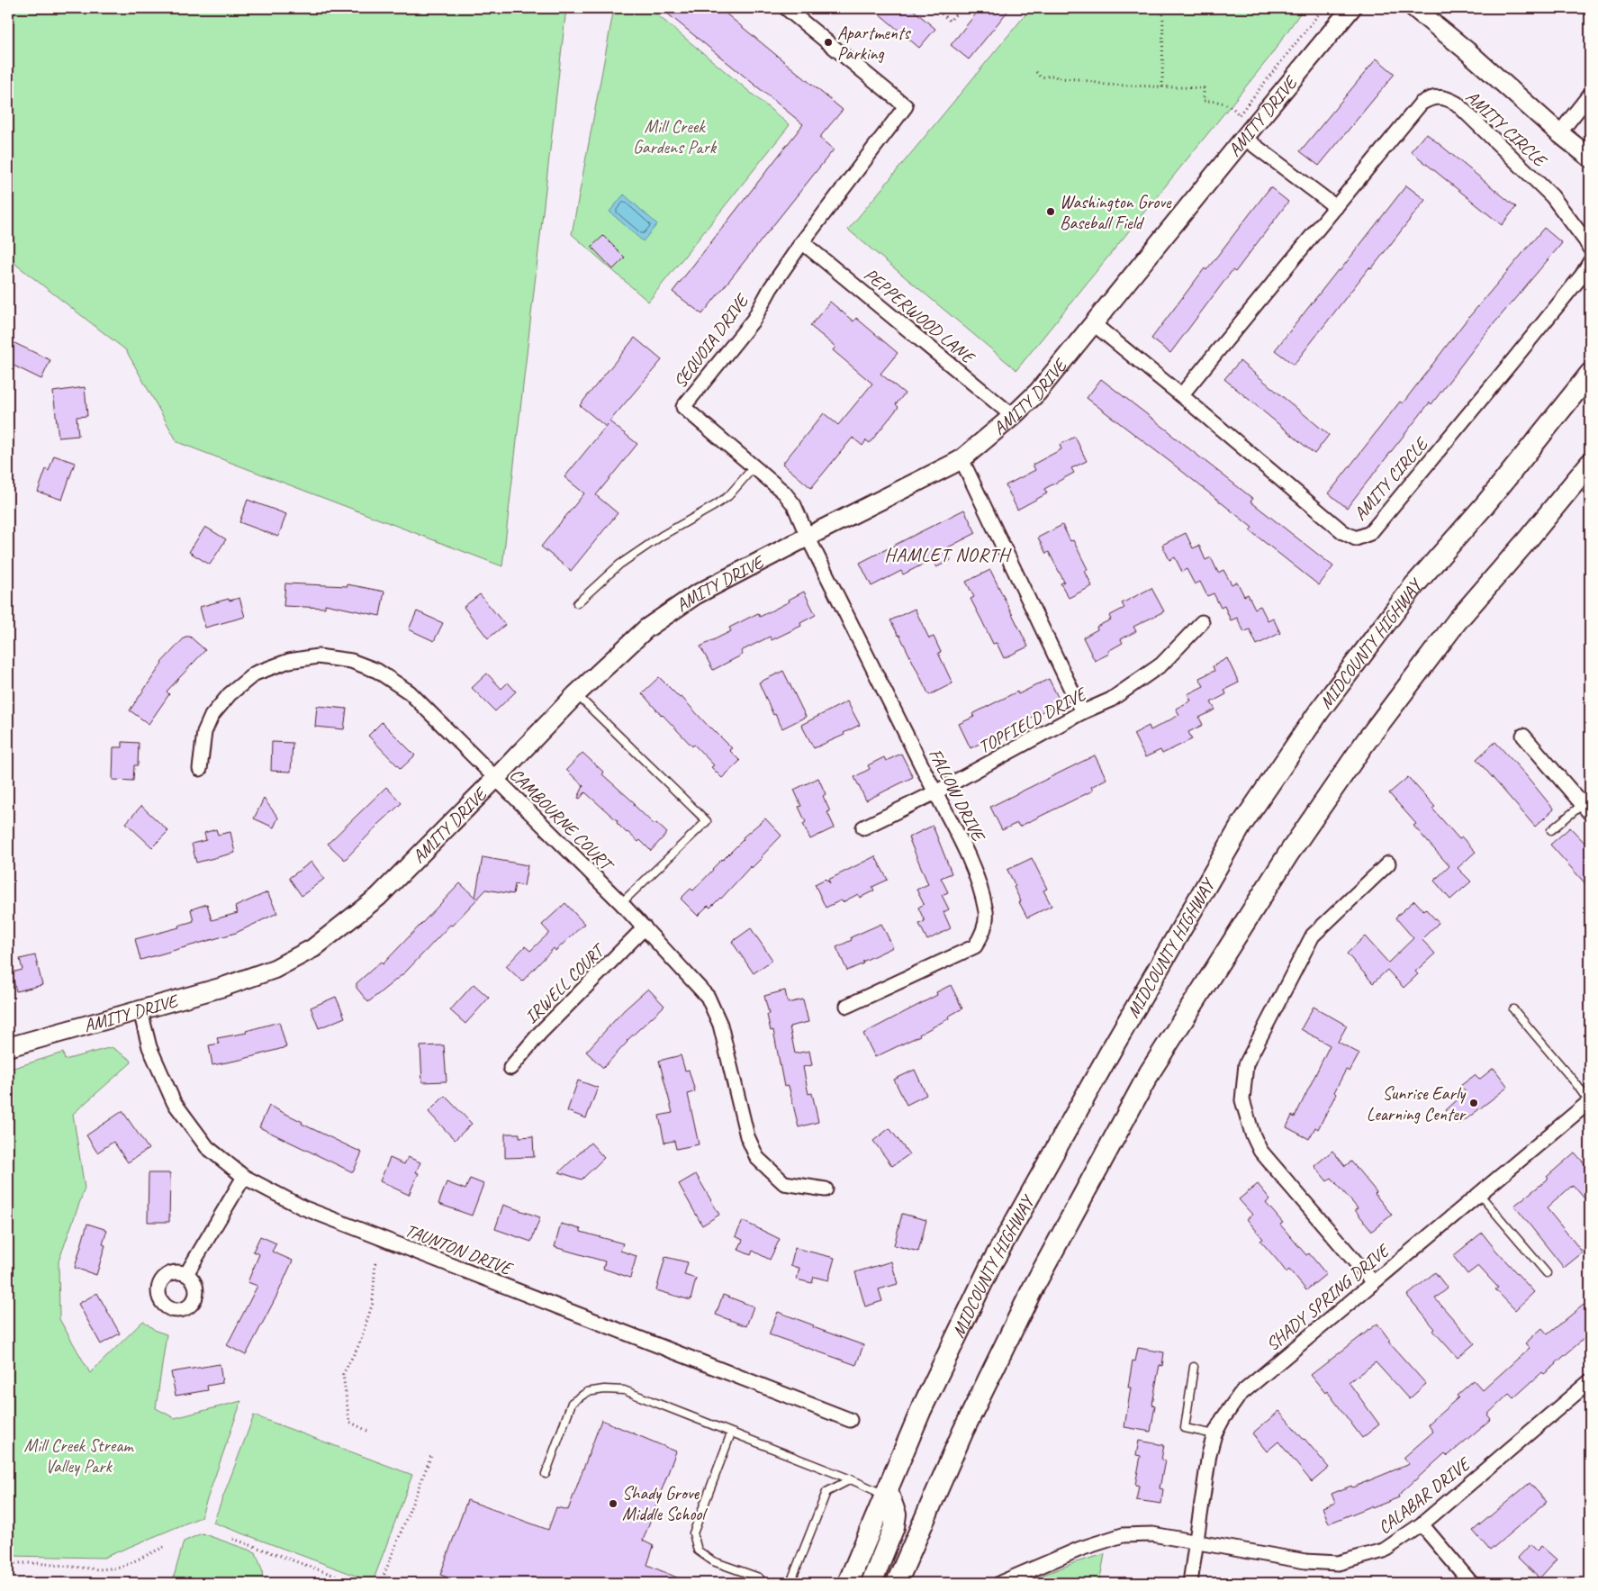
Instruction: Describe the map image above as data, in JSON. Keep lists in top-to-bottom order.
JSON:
{
  "streets": {
    "main road": ["MIDCOUNTY HIGHWAY"],
    "street": [
      "AMITY DRIVE",
      "AMITY CIRCLE",
      "PEPPERWOOD LANE",
      "SEQUOIA DRIVE",
      "TOPFIELD DRIVE",
      "FALLOW DRIVE",
      "CAMBOURNE COURT",
      "IRWELL COURT",
      "TAUNTON DRIVE",
      "SHADY SPRING DRIVE",
      "CALABAR DRIVE"
    ]
  },
  "crossings": [
    ["AMITY DRIVE", "AMITY CIRCLE"],
    ["AMITY DRIVE", "PEPPERWOOD LANE"],
    ["AMITY DRIVE", "SEQUOIA DRIVE"],
    ["AMITY DRIVE", "FALLOW DRIVE"],
    ["AMITY DRIVE", "CAMBOURNE COURT"],
    ["AMITY DRIVE", "TAUNTON DRIVE"],
    ["PEPPERWOOD LANE", "SEQUOIA DRIVE"],
    ["SEQUOIA DRIVE", "FALLOW DRIVE"],
    ["TOPFIELD DRIVE", "FALLOW DRIVE"],
    ["CAMBOURNE COURT", "IRWELL COURT"],
    ["SHADY SPRING DRIVE", "CALABAR DRIVE"]
  ],
  "districts": ["HAMLET NORTH"],
  "parks": ["Mill Creek Gardens Park", "Mill Creek Stream Valley Park"],
  "places": [
    "Apartments Parking",
    "Washington Grove Baseball Field",
    "Sunrise Early Learning Center",
    "Shady Grove Middle School"
  ]
}
